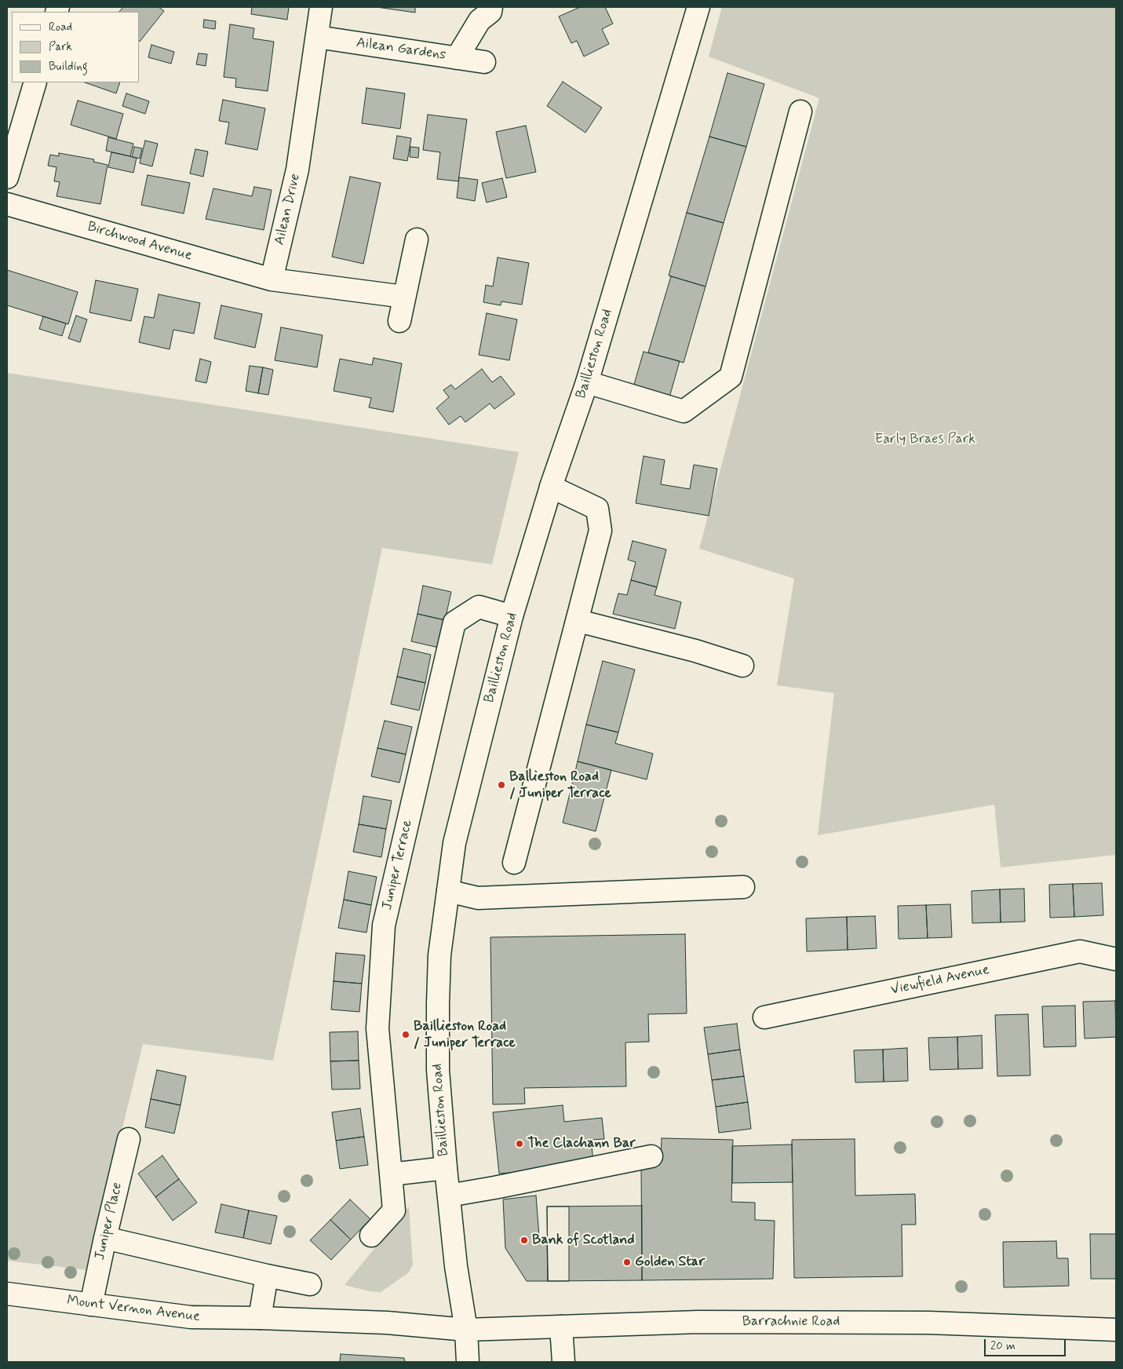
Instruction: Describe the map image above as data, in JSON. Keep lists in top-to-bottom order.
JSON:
{
  "streets": {
    "street": [
      "Ailean Gardens",
      "Ailean Drive",
      "Birchwood Avenue",
      "Baillieston Road",
      "Juniper Terrace",
      "Viewfield Avenue",
      "Juniper Place",
      "Mount Vernon Avenue",
      "Barrachnie Road"
    ]
  },
  "crossings": [
    ["Ailean Gardens", "Ailean Drive"],
    ["Ailean Drive", "Birchwood Avenue"],
    ["Baillieston Road", "Juniper Terrace"],
    ["Baillieston Road", "Mount Vernon Avenue"],
    ["Baillieston Road", "Barrachnie Road"],
    ["Juniper Place", "Mount Vernon Avenue"],
    ["Mount Vernon Avenue", "Barrachnie Road"]
  ],
  "parks": ["Early Braes Park"],
  "places": [
    "Ballieston Road / Juniper Terrace",
    "Baillieston Road / Juniper Terrace",
    "The Clachann Bar",
    "Bank of Scotland",
    "Golden Star"
  ],
  "legend": ["Road", "Park", "Building"],
  "scale_bar": "20 m"
}
